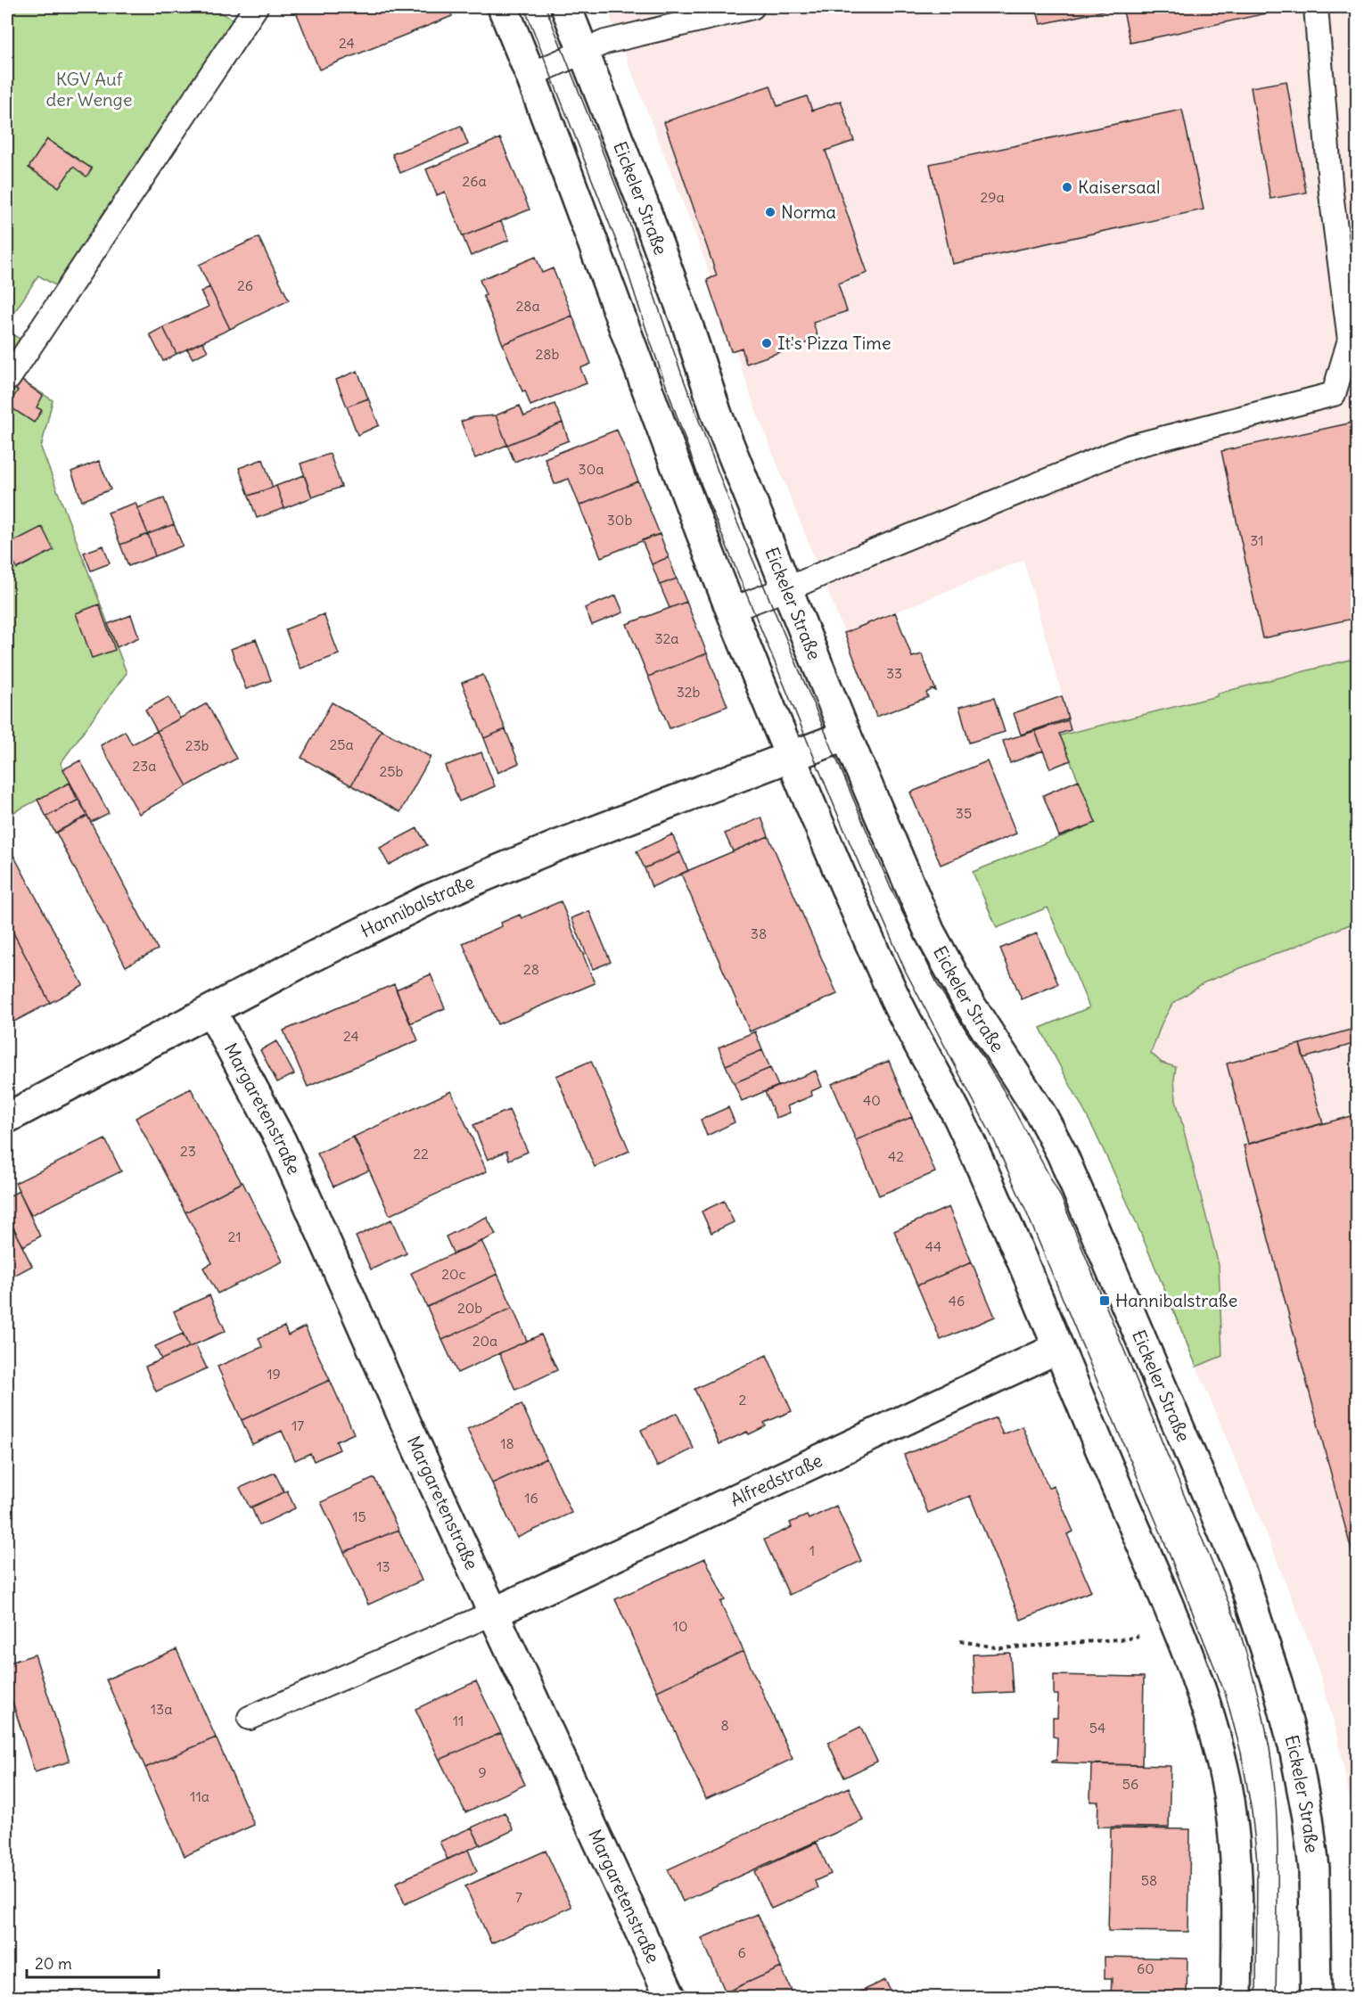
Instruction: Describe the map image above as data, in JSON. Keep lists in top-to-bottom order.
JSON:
{
  "streets": {
    "street": [
      "Eickeler Straße",
      "Hannibalstraße",
      "Margaretenstraße",
      "Alfredstraße"
    ]
  },
  "crossings": [
    ["Eickeler Straße", "Hannibalstraße"],
    ["Hannibalstraße", "Margaretenstraße"],
    ["Margaretenstraße", "Alfredstraße"]
  ],
  "parks": ["KGV Auf der Wenge"],
  "places": {
    "other": ["Kaisersaal", "Norma", "It's Pizza Time"],
    "transit": ["Hannibalstraße"]
  },
  "house_numbers": [
    "24",
    "26a",
    "29a",
    "26",
    "28a",
    "28b",
    "30a",
    "30b",
    "31",
    "32a",
    "33",
    "32b",
    "25a",
    "23b",
    "23a",
    "25b",
    "35",
    "38",
    "28",
    "24",
    "40",
    "23",
    "22",
    "42",
    "21",
    "44",
    "20c",
    "46",
    "20b",
    "20a",
    "19",
    "2",
    "17",
    "18",
    "16",
    "15",
    "1",
    "13",
    "10",
    "13a",
    "11",
    "8",
    "54",
    "9",
    "56",
    "11a",
    "58",
    "7",
    "6",
    "60"
  ],
  "scale_bar": "20 m"
}
